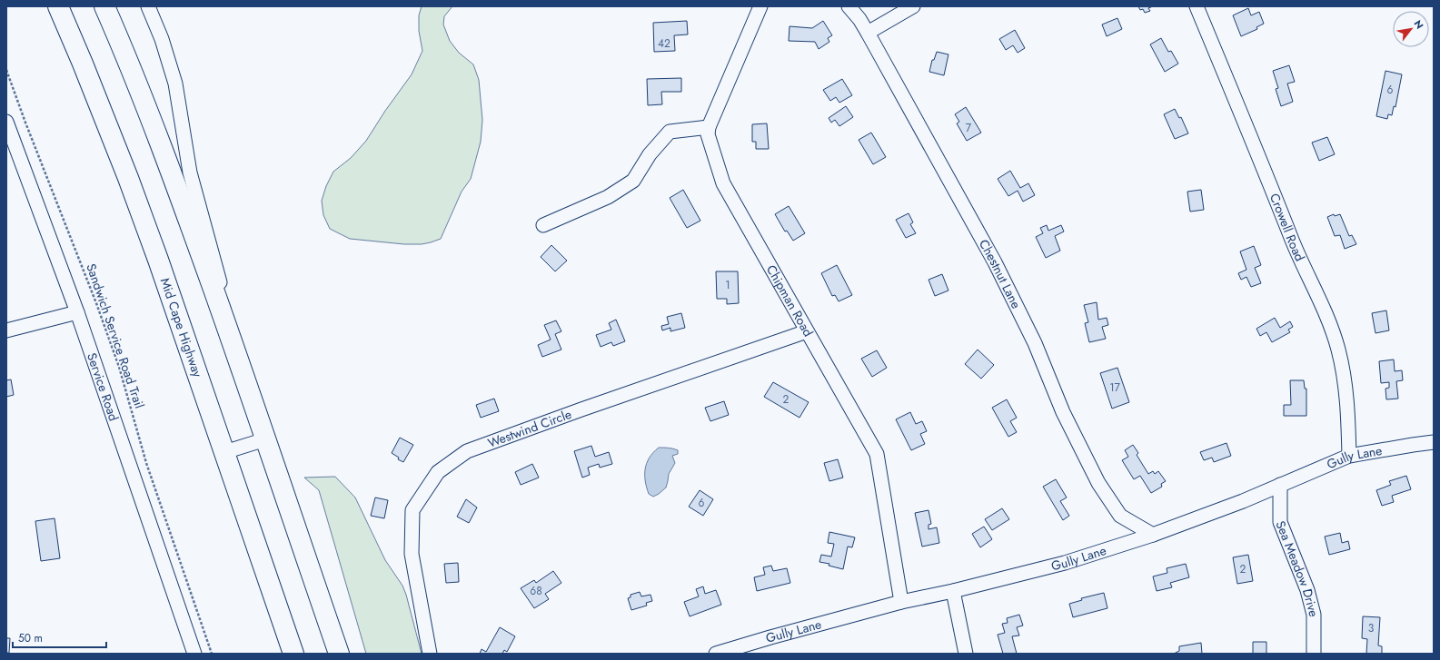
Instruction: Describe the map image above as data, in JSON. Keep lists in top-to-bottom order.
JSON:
{
  "streets": {
    "highway": ["Mid Cape Highway"],
    "street": [
      "Crowell Road",
      "Chestnut Lane",
      "Chipman Road",
      "Service Road",
      "Westwind Circle",
      "Gully Lane",
      "Sea Meadow Drive"
    ],
    "path": ["Sandwich Service Road Trail"]
  },
  "crossings": [
    ["Crowell Road", "Gully Lane"],
    ["Chestnut Lane", "Gully Lane"],
    ["Chipman Road", "Westwind Circle"],
    ["Chipman Road", "Gully Lane"],
    ["Gully Lane", "Sea Meadow Drive"]
  ],
  "house_numbers": [
    "42",
    "6",
    "7",
    "1",
    "17",
    "2",
    "6",
    "2",
    "68",
    "3"
  ],
  "scale_bar": "50 m",
  "north": "top right"
}
